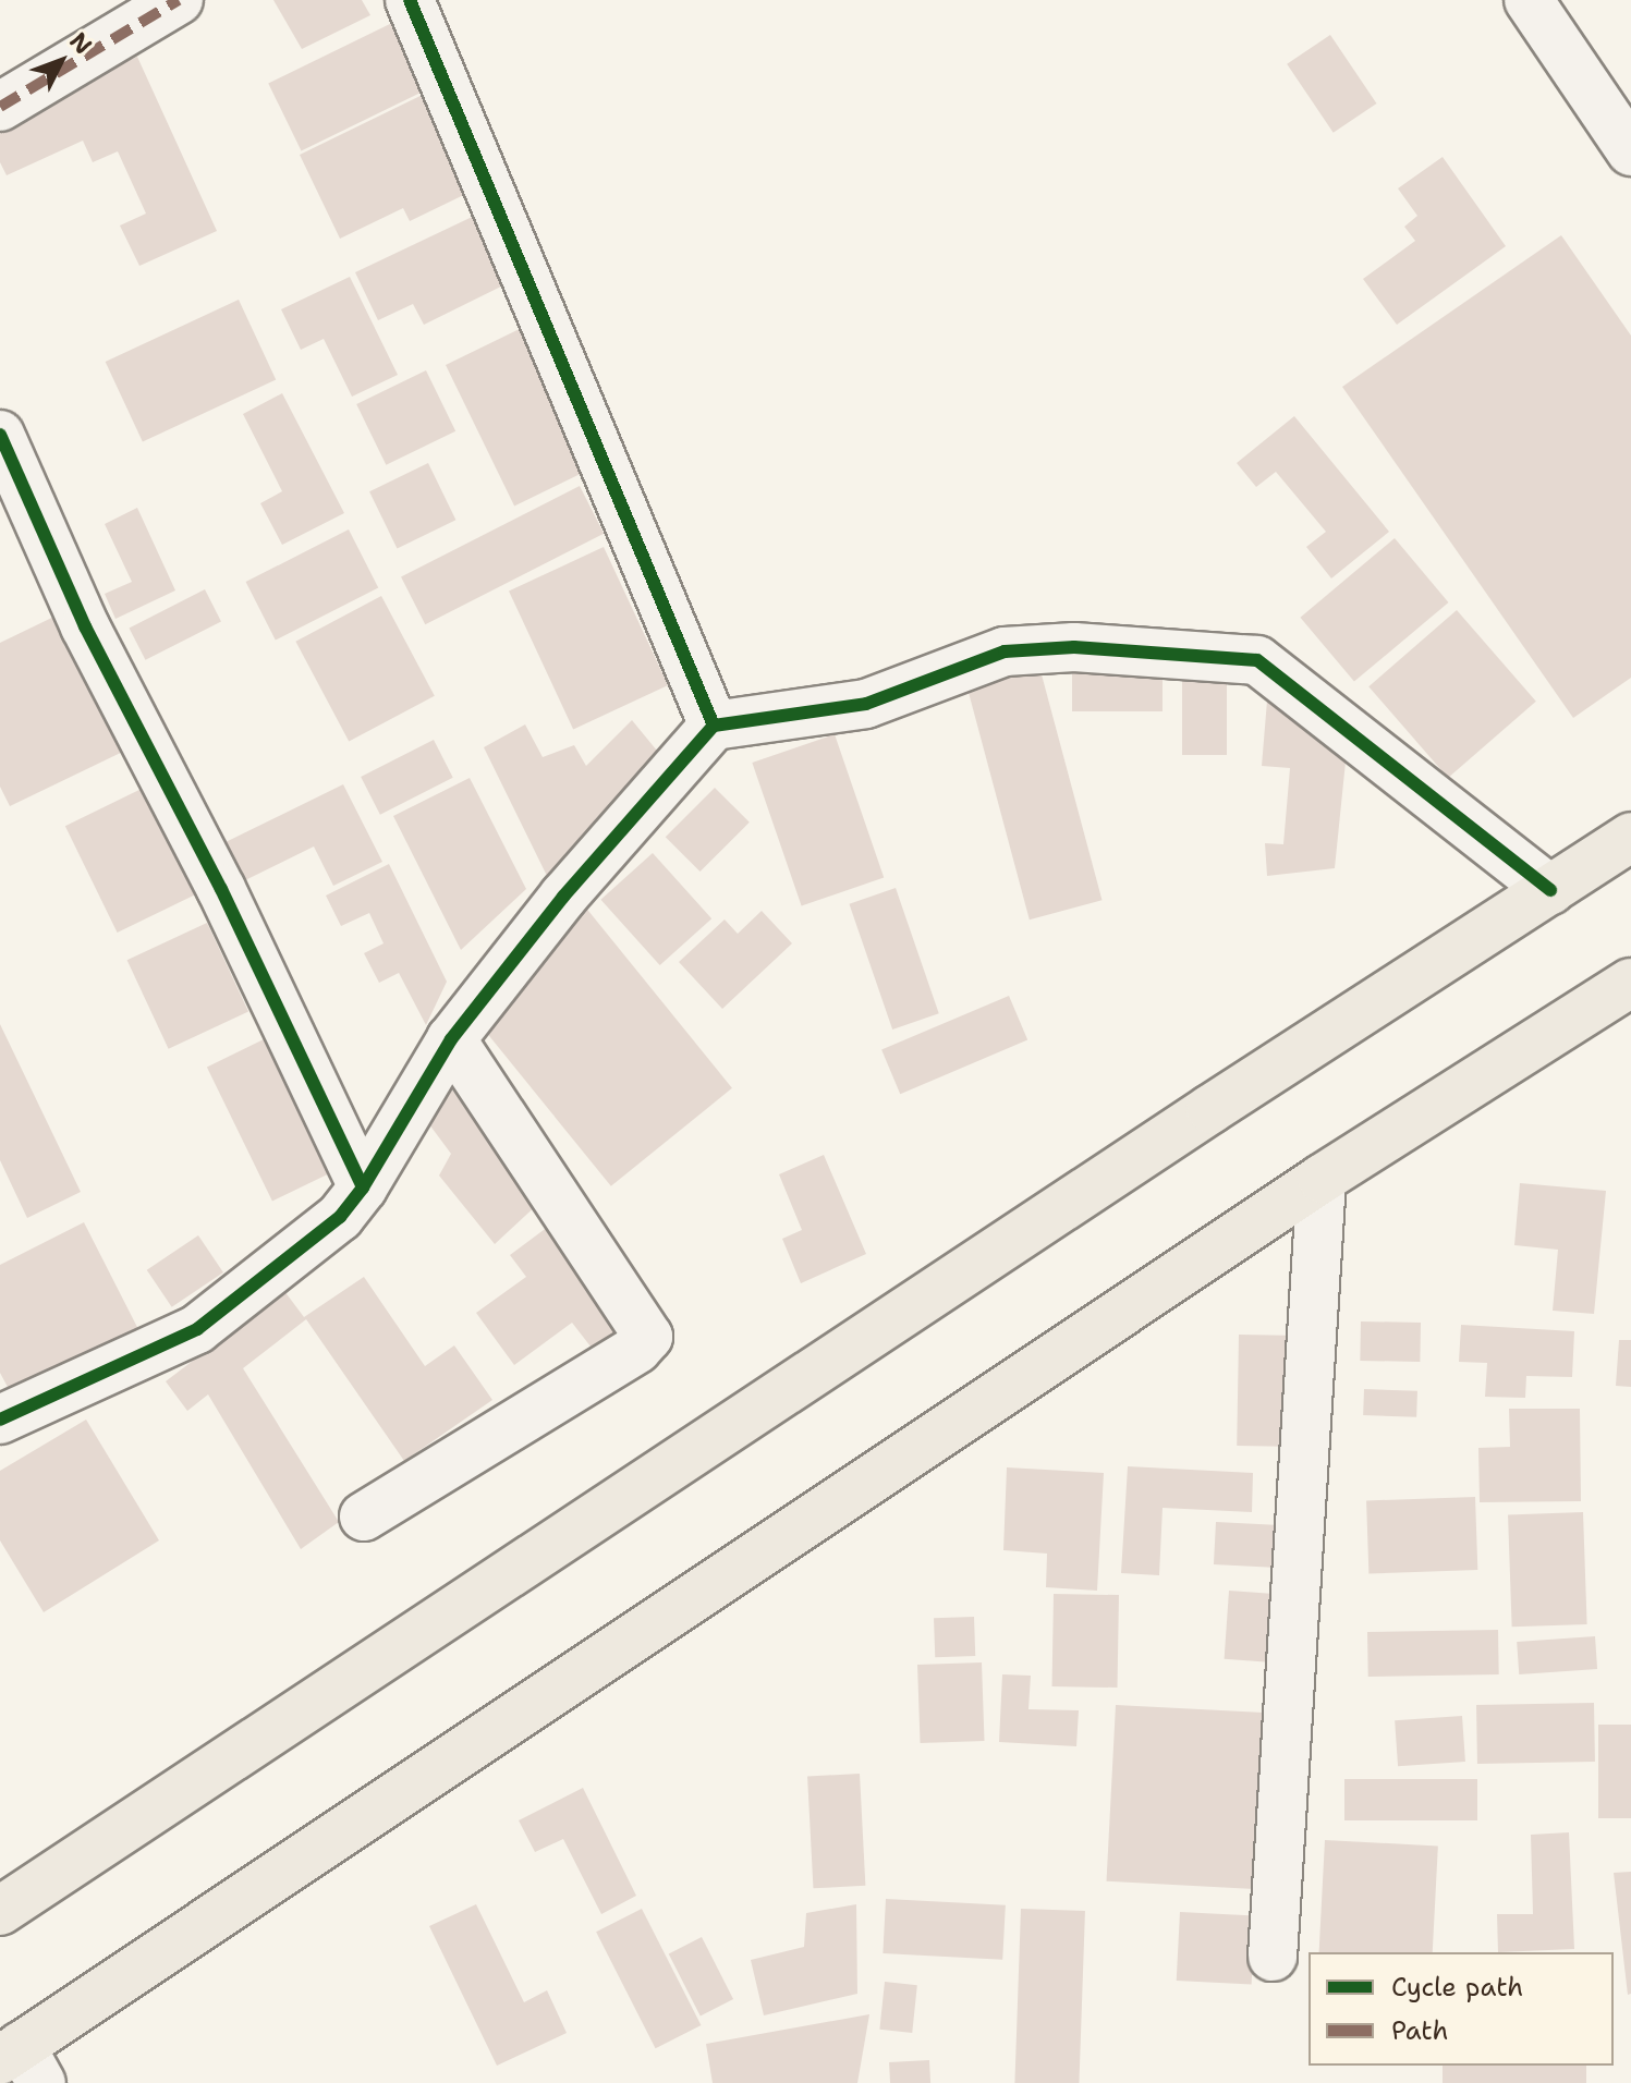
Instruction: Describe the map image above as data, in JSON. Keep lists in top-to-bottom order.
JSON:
{
  "legend": ["Cycle path", "Path"],
  "north": "top right"
}
